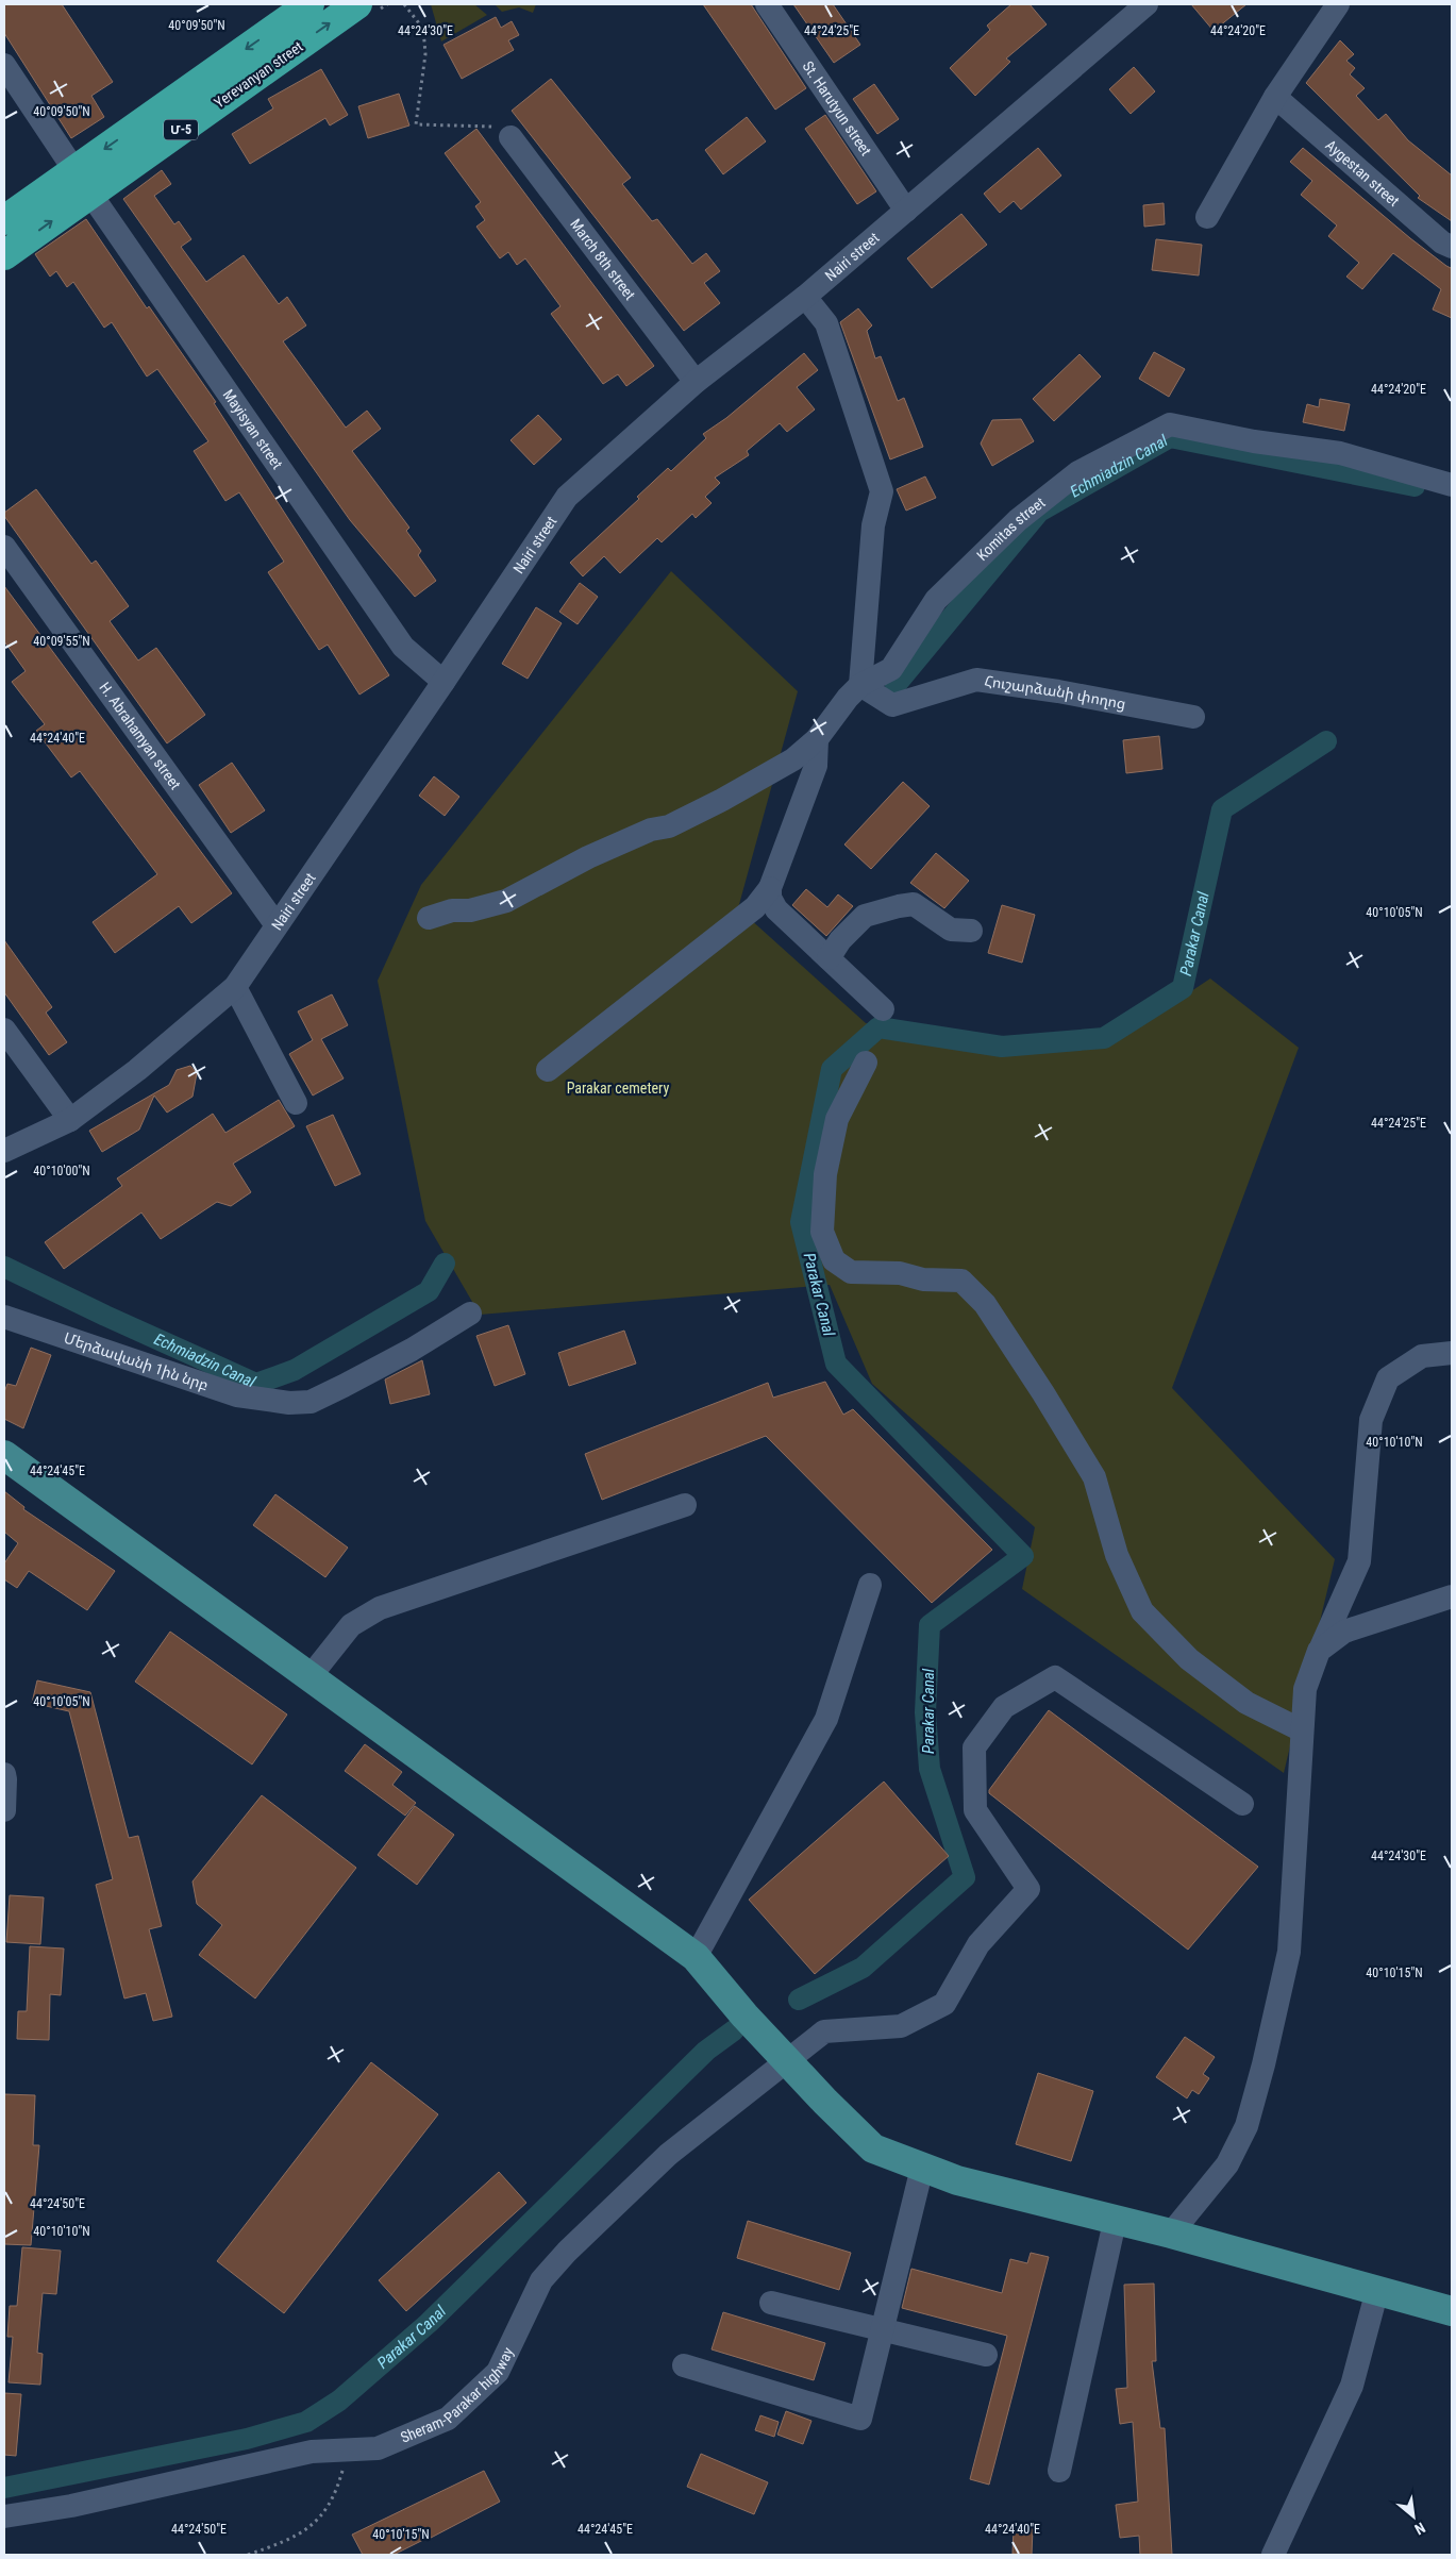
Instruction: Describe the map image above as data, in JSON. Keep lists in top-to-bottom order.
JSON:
{
  "streets": {
    "highway": ["Yerevanyan street", "Մ-5"],
    "street": [
      "St. Harutyun street",
      "Aygestan street",
      "Nairi street",
      "March 8th street",
      "Mayisyan street",
      "Komitas street",
      "Հուշարձանի փողոց",
      "H. Abrahamyan street",
      "Մերձավանի 1ին նրբ",
      "Sheram-Parakar highway"
    ]
  },
  "crossings": [
    ["Yerevanyan street", "Mayisyan street"],
    ["St. Harutyun street", "Nairi street"],
    ["Nairi street", "March 8th street"],
    ["Nairi street", "Mayisyan street"],
    ["Nairi street", "H. Abrahamyan street"],
    ["Komitas street", "Հուշարձանի փողոց"]
  ],
  "water": ["Echmiadzin Canal", "Parakar Canal"],
  "parks": ["Parakar cemetery"],
  "north": "bottom right",
  "coordinates": [
    "40°09'50\"N",
    "44°24'30\"E",
    "44°24'25\"E",
    "44°24'20\"E",
    "40°09'55\"N",
    "44°24'40\"E",
    "40°10'05\"N",
    "40°10'00\"N",
    "40°10'10\"N",
    "44°24'45\"E",
    "40°10'15\"N",
    "44°24'50\"E"
  ]
}
